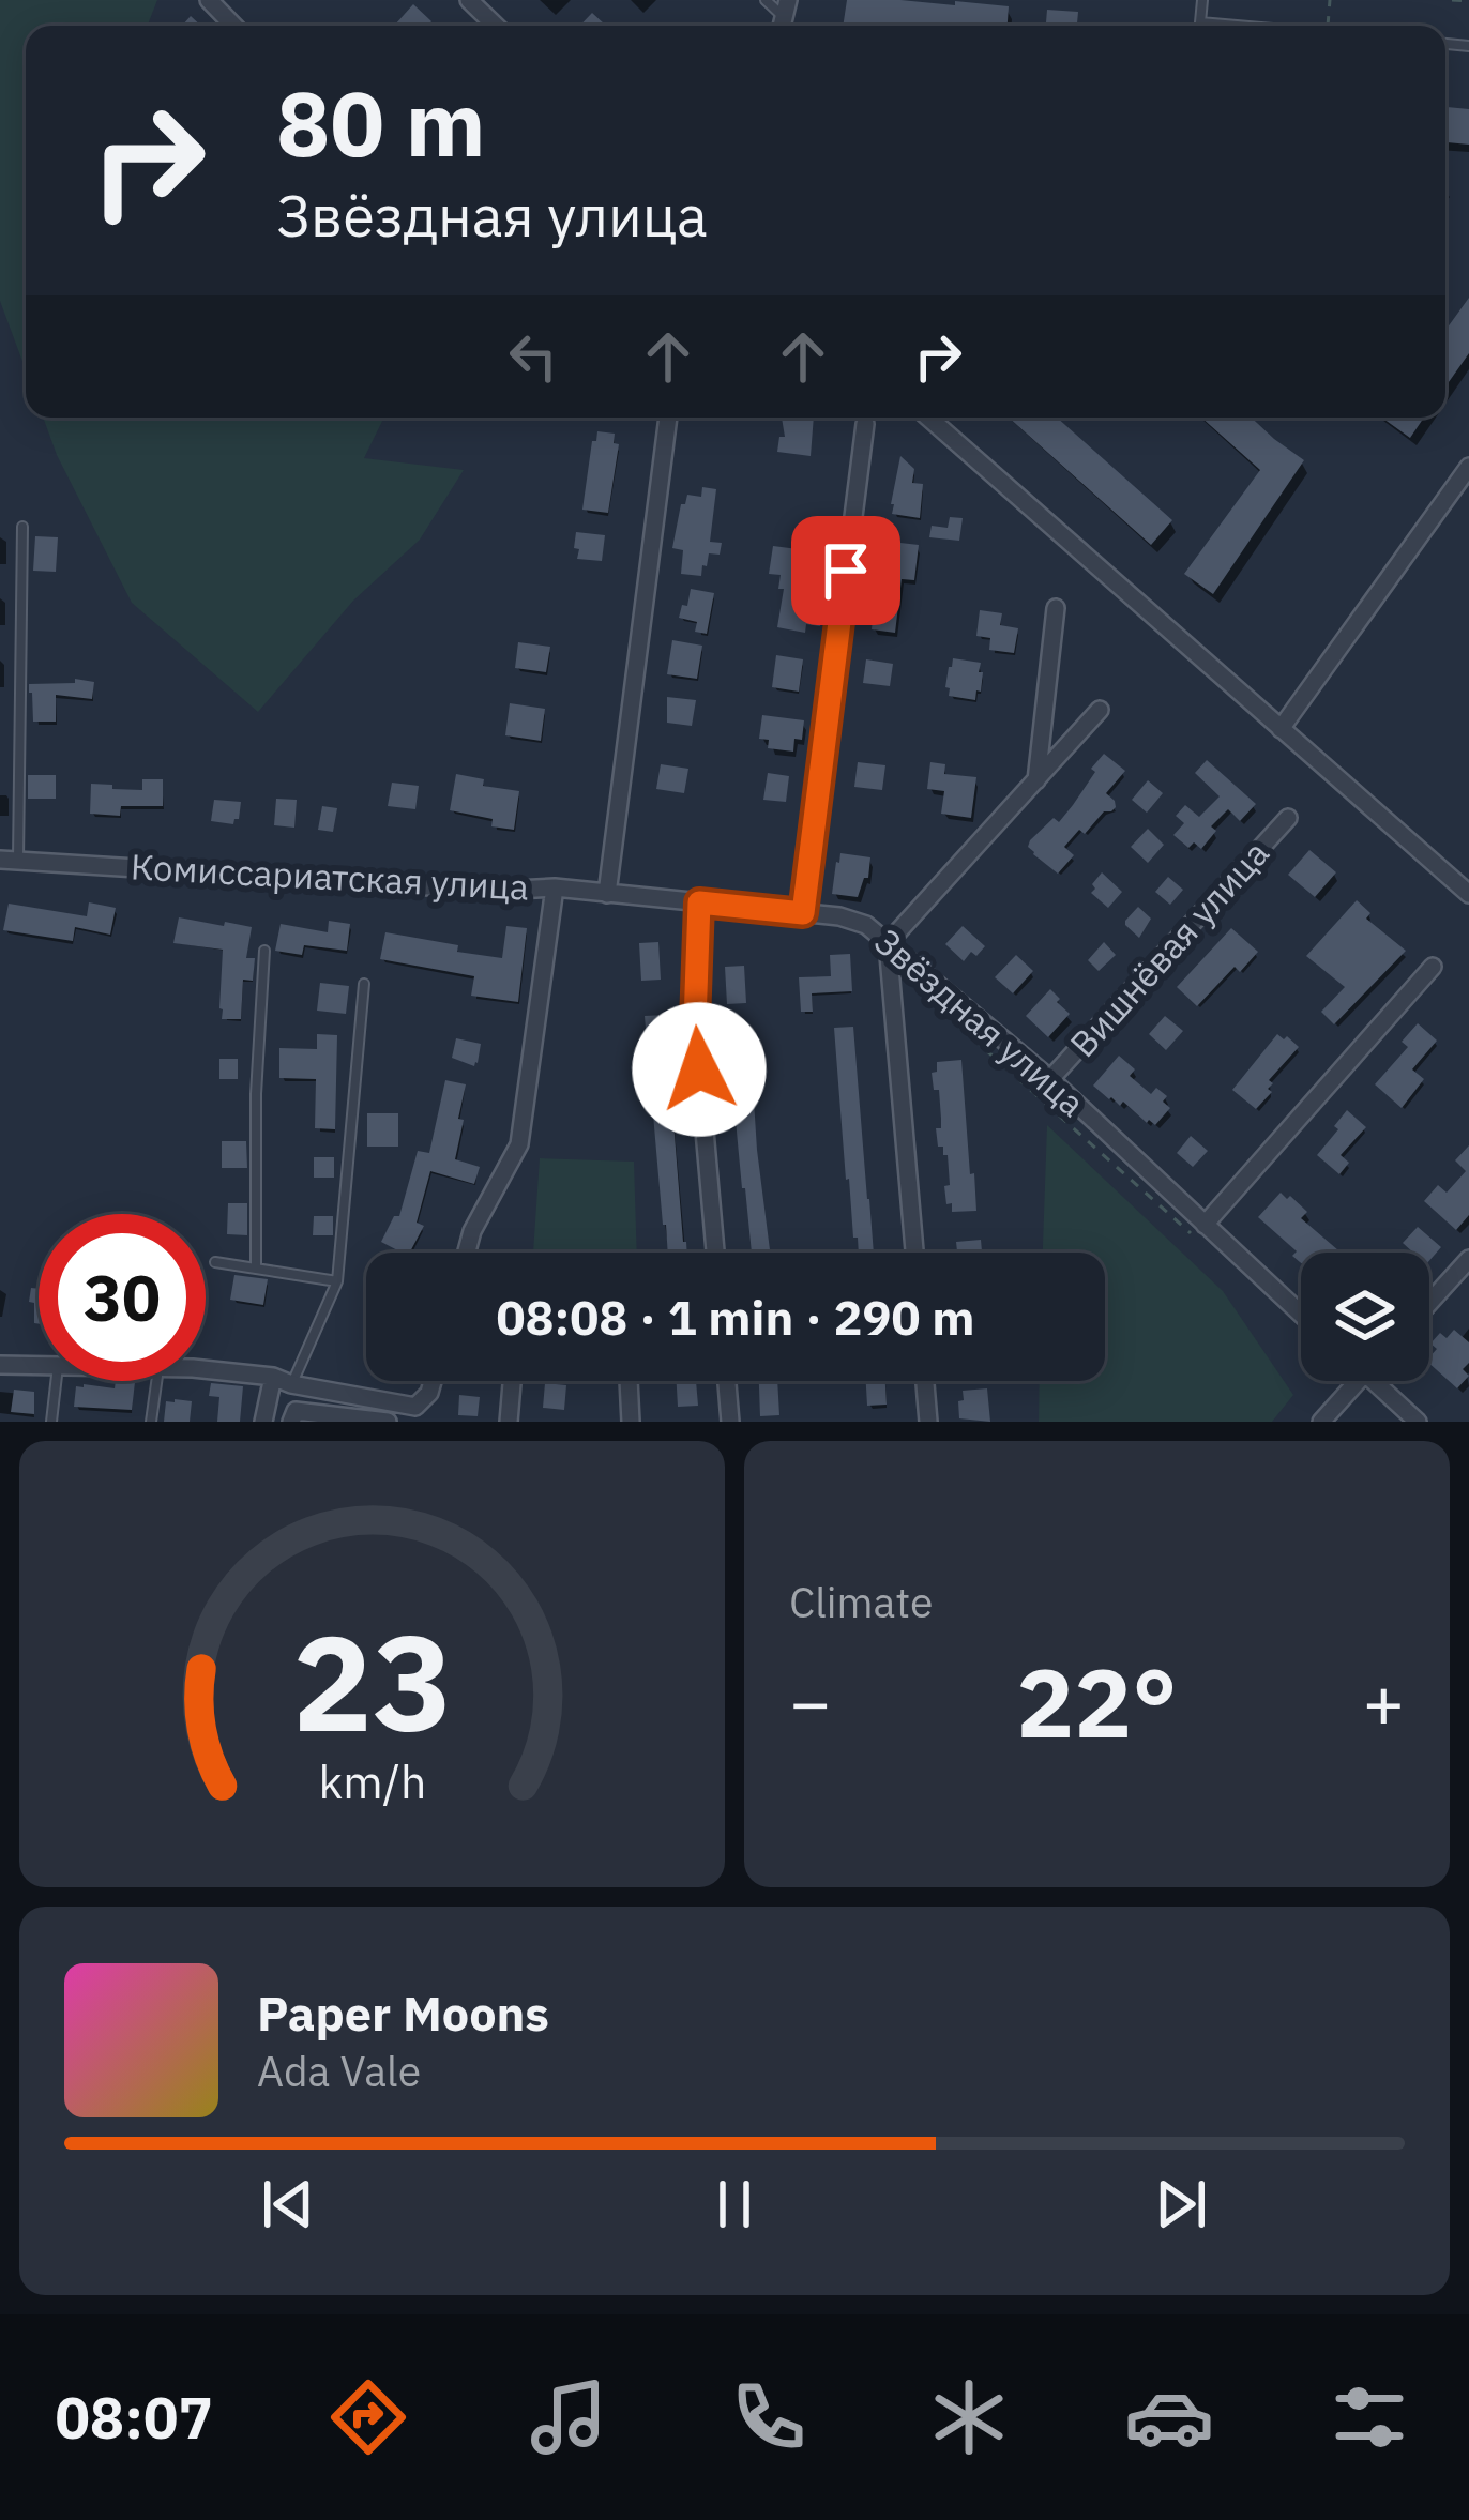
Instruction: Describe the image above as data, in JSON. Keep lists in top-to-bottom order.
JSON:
{
  "streets": {
    "street": ["Комиссариатская улица", "Вишнёвая улица", "Звёздная улица"]
  },
  "crossings": [
    ["Комиссариатская улица", "Звёздная улица"],
    ["Вишнёвая улица", "Звёздная улица"]
  ],
  "page": {
    "turn": ["80 m", "Звёздная улица"],
    "limit": "30",
    "trip": "08:08 · 1 min · 290 m",
    "tile": "Climate",
    "heat": ["−", "22°", "+"],
    "song": ["Paper Moons", "Ada Vale"],
    "tabs": "08:07",
    "gauge": ["23", "km/h"]
  }
}
